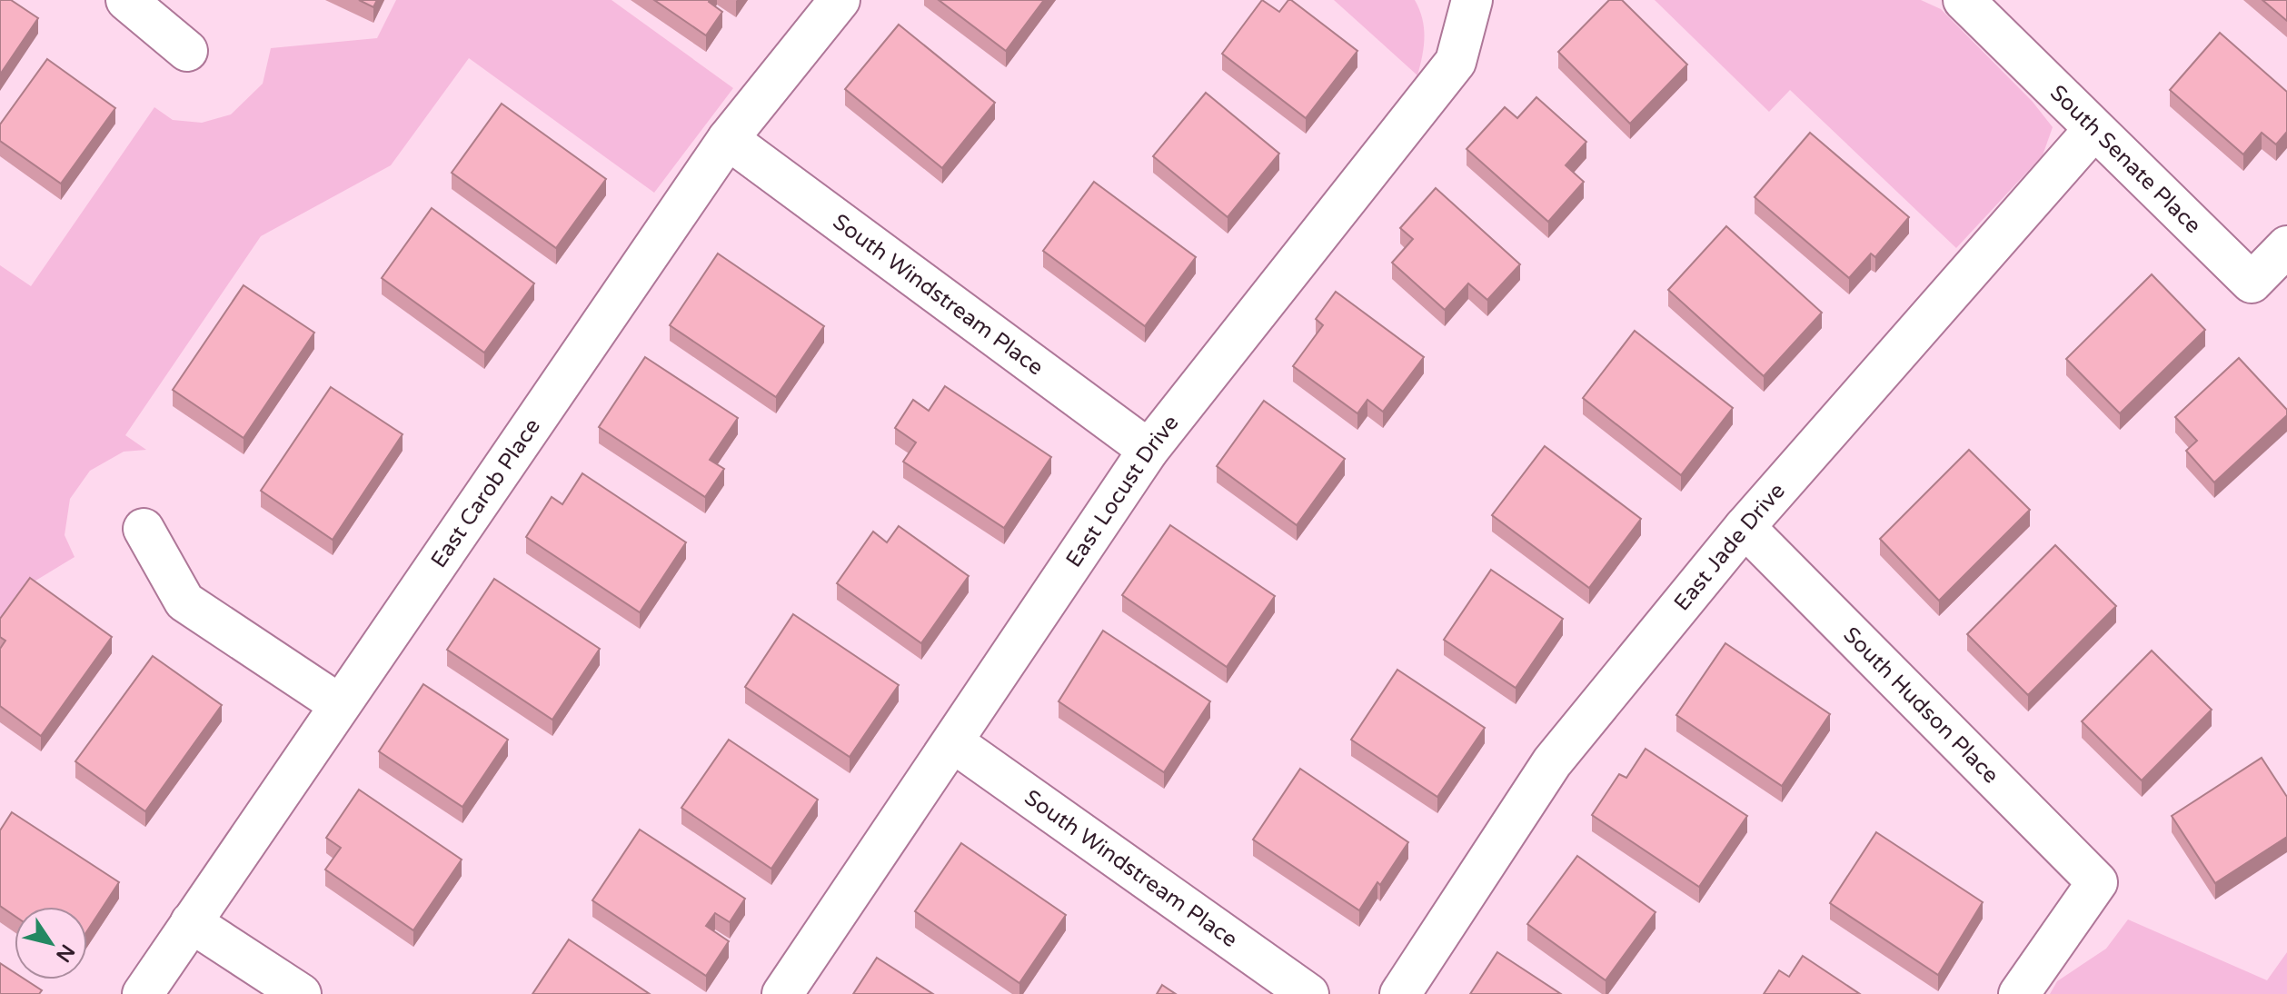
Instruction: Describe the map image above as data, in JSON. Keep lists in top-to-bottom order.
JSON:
{
  "streets": {
    "street": [
      "South Senate Place",
      "South Windstream Place",
      "East Locust Drive",
      "East Carob Place",
      "East Jade Drive",
      "South Hudson Place"
    ]
  },
  "crossings": [
    ["South Senate Place", "East Jade Drive"],
    ["South Windstream Place", "East Locust Drive"],
    ["South Windstream Place", "East Carob Place"],
    ["East Jade Drive", "South Hudson Place"]
  ],
  "north": "bottom right"
}
